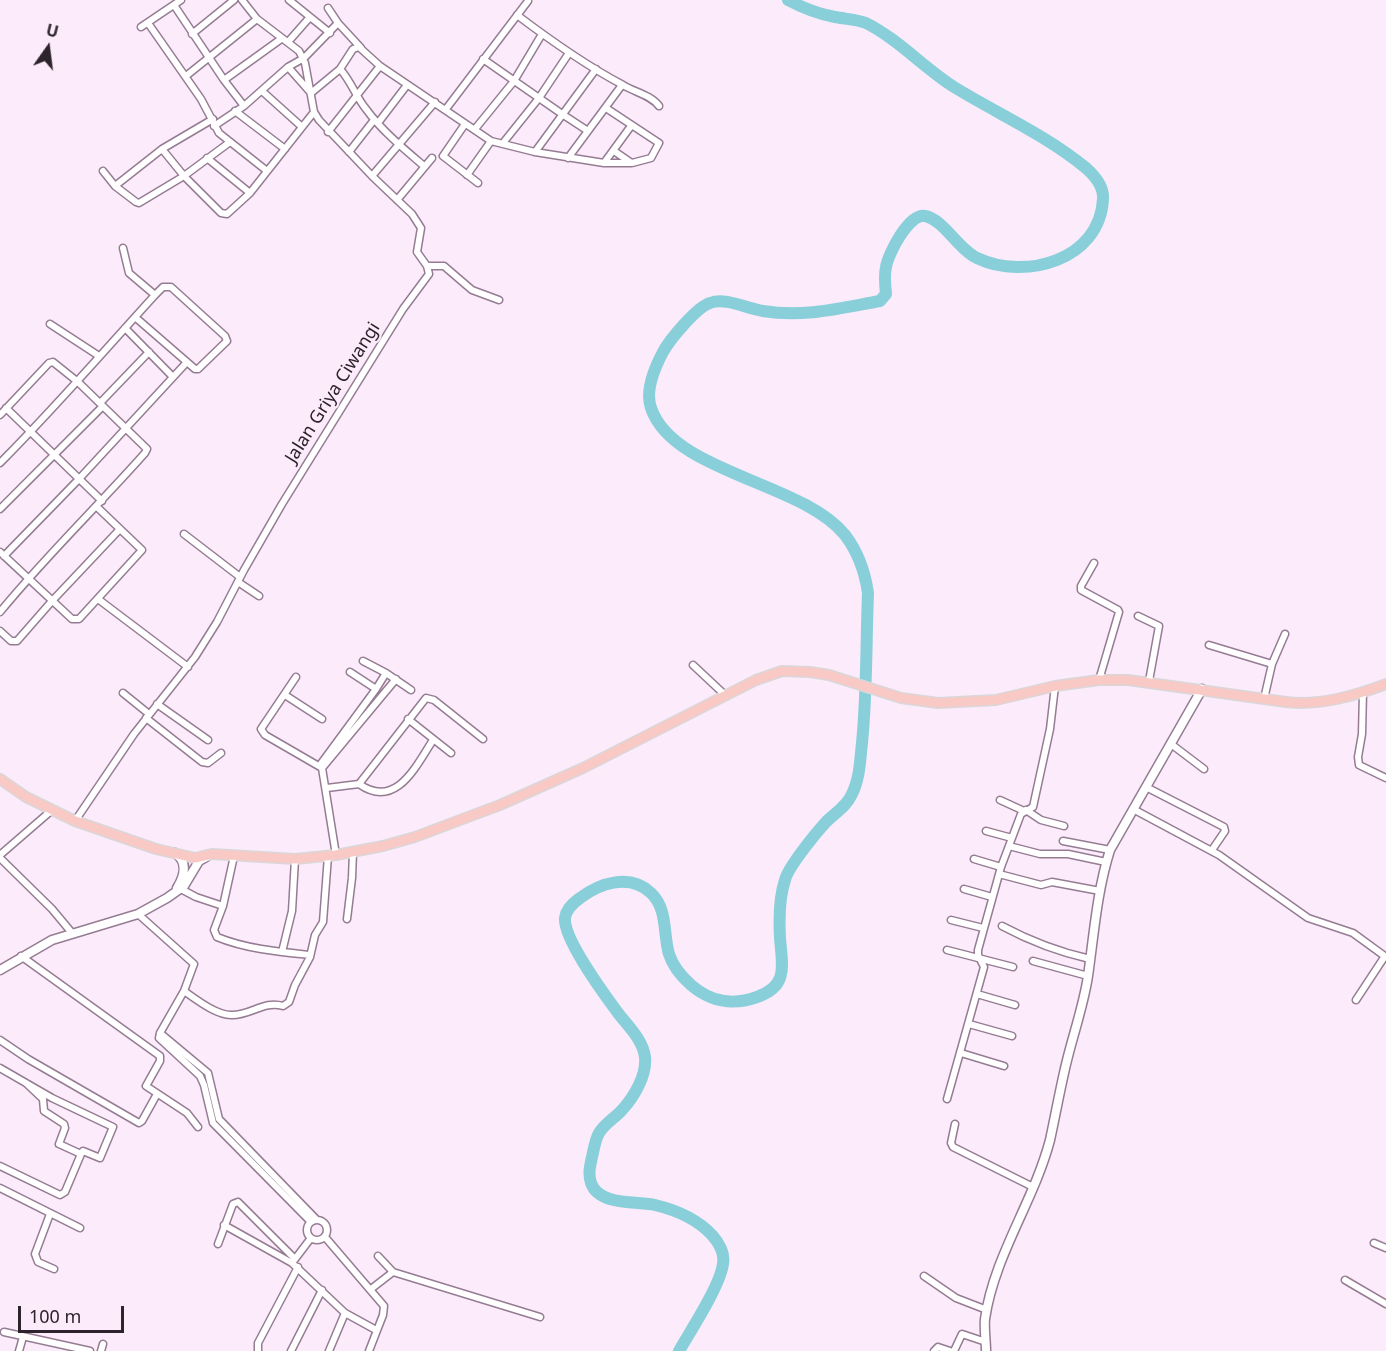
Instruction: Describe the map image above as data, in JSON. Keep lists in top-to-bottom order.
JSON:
{
  "streets": {
    "street": ["Jalan Griya Ciwangi"]
  },
  "scale_bar": "100 m",
  "north": "top"
}
